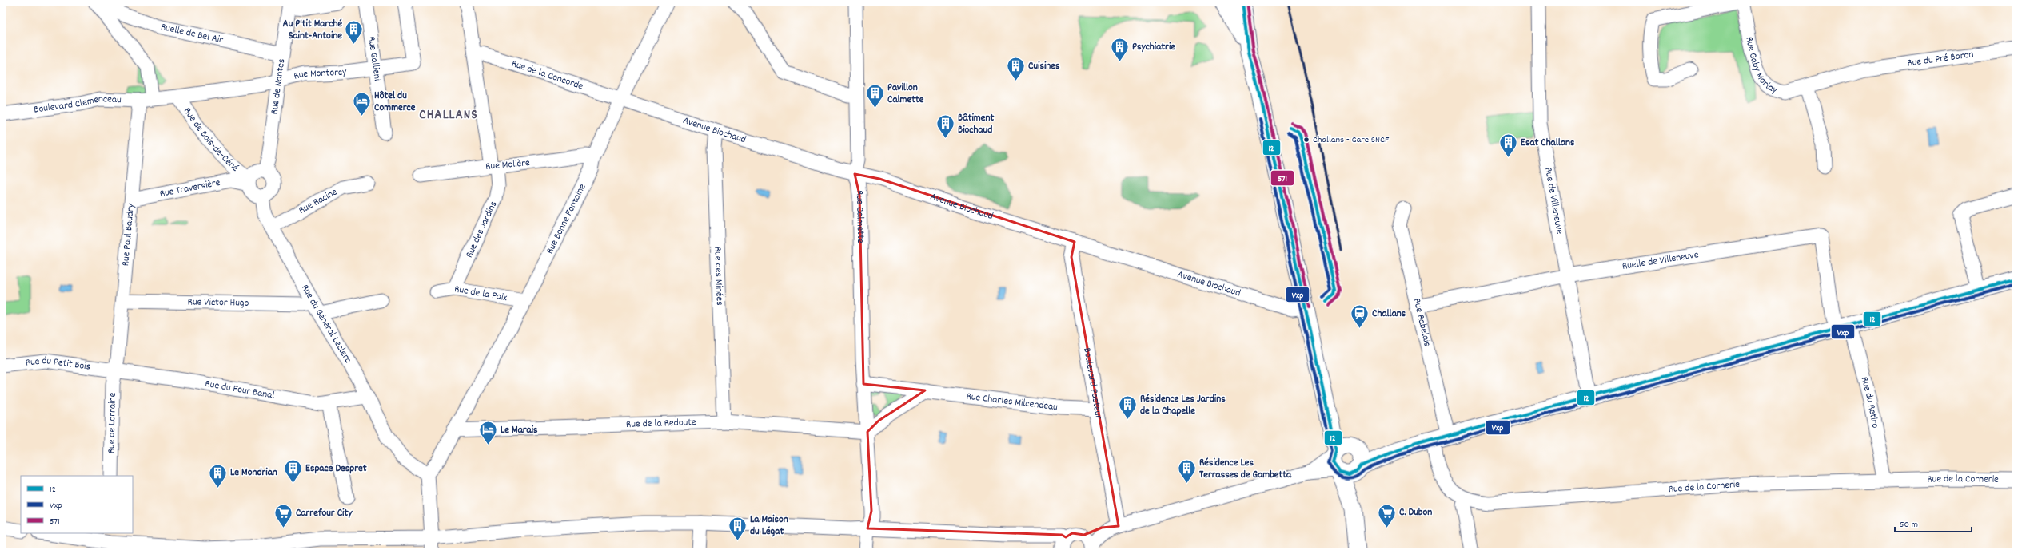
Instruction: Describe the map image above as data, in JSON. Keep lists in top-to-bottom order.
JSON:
{
  "streets": {
    "street": [
      "Ruelle de Bel Air",
      "Rue Gallieni",
      "Rue du Pré Baron",
      "Rue Gaby Morlay",
      "Rue Montorcy",
      "Rue de la Concorde",
      "Rue de Nantes",
      "Boulevard Clemenceau",
      "Avenue Biochaud",
      "Rue de Bois-de-Céné",
      "Rue Molière",
      "Rue Traversière",
      "Rue Racine",
      "Rue de Villeneuve",
      "Rue Calmette",
      "Rue Bonne Fontaine",
      "Rue des Jardins",
      "Rue Paul Baudry",
      "Ruelle de Villeneuve",
      "Rue des Minées",
      "Rue de la Paix",
      "Rue Victor Hugo",
      "Rue Rabelais",
      "Rue du Général Leclerc",
      "Rue du Petit Bois",
      "Boulevard Pasteur",
      "Rue du Four Banal",
      "Rue Charles Milcendeau",
      "Rue du Retiro",
      "Rue de Lorraine",
      "Rue de la Redoute",
      "Rue de la Cornerie"
    ]
  },
  "crossings": [
    ["Ruelle de Bel Air", "Rue de Nantes"],
    ["Rue Gallieni", "Rue Montorcy"],
    ["Rue du Pré Baron", "Rue Gaby Morlay"],
    ["Rue Montorcy", "Rue de Nantes"],
    ["Rue Montorcy", "Boulevard Clemenceau"],
    ["Rue Montorcy", "Rue de Bois-de-Céné"],
    ["Rue de la Concorde", "Avenue Biochaud"],
    ["Rue de la Concorde", "Rue Bonne Fontaine"],
    ["Rue de la Concorde", "Rue des Jardins"],
    ["Rue de Nantes", "Rue de Bois-de-Céné"],
    ["Rue de Nantes", "Rue Traversière"],
    ["Rue de Nantes", "Rue du Général Leclerc"],
    ["Boulevard Clemenceau", "Rue Paul Baudry"],
    ["Avenue Biochaud", "Rue Calmette"],
    ["Avenue Biochaud", "Rue Bonne Fontaine"],
    ["Avenue Biochaud", "Rue des Minées"],
    ["Avenue Biochaud", "Boulevard Pasteur"],
    ["Rue de Bois-de-Céné", "Rue Traversière"],
    ["Rue de Bois-de-Céné", "Rue du Général Leclerc"],
    ["Rue Molière", "Rue Bonne Fontaine"],
    ["Rue Molière", "Rue des Jardins"],
    ["Rue Traversière", "Rue Paul Baudry"],
    ["Rue Traversière", "Rue du Général Leclerc"],
    ["Rue Racine", "Rue du Général Leclerc"],
    ["Rue de Villeneuve", "Ruelle de Villeneuve"],
    ["Rue Calmette", "Rue Charles Milcendeau"],
    ["Rue Calmette", "Rue de la Redoute"],
    ["Rue Bonne Fontaine", "Rue de la Paix"],
    ["Rue Bonne Fontaine", "Rue du Général Leclerc"],
    ["Rue Bonne Fontaine", "Rue de la Redoute"],
    ["Rue des Jardins", "Rue de la Paix"],
    ["Rue Paul Baudry", "Rue Victor Hugo"],
    ["Rue Paul Baudry", "Rue du Petit Bois"],
    ["Rue Paul Baudry", "Rue du Four Banal"],
    ["Rue Paul Baudry", "Rue de Lorraine"],
    ["Ruelle de Villeneuve", "Rue Rabelais"],
    ["Rue des Minées", "Rue de la Redoute"],
    ["Rue Victor Hugo", "Rue du Général Leclerc"],
    ["Rue Rabelais", "Rue de la Cornerie"],
    ["Rue du Général Leclerc", "Rue du Four Banal"],
    ["Rue du Petit Bois", "Rue du Four Banal"],
    ["Rue du Petit Bois", "Rue de Lorraine"],
    ["Boulevard Pasteur", "Rue Charles Milcendeau"],
    ["Rue du Four Banal", "Rue de Lorraine"],
    ["Rue du Retiro", "Rue de la Cornerie"]
  ],
  "districts": ["CHALLANS"],
  "places": {
    "building": [
      "Au P'tit Marché Saint-Antoine",
      "Psychiatrie",
      "Cuisines",
      "Pavillon Calmette",
      "Bâtiment Biochaud",
      "Esat Challans",
      "Résidence Les Jardins de la Chapelle",
      "Espace Despret",
      "Résidence Les Terrasses de Gambetta",
      "Le Mondrian",
      "La Maison du Légat"
    ],
    "hotel": ["Hôtel du Commerce", "Le Marais"],
    "other": ["Challans - Gare SNCF"],
    "station": ["Challans"],
    "supermarket": ["C. Dubon", "Carrefour City"]
  },
  "lines": ["transit line 12", "transit line 571", "transit line Vxp"],
  "legend": ["12", "Vxp", "571"],
  "scale_bar": "50 m"
}
